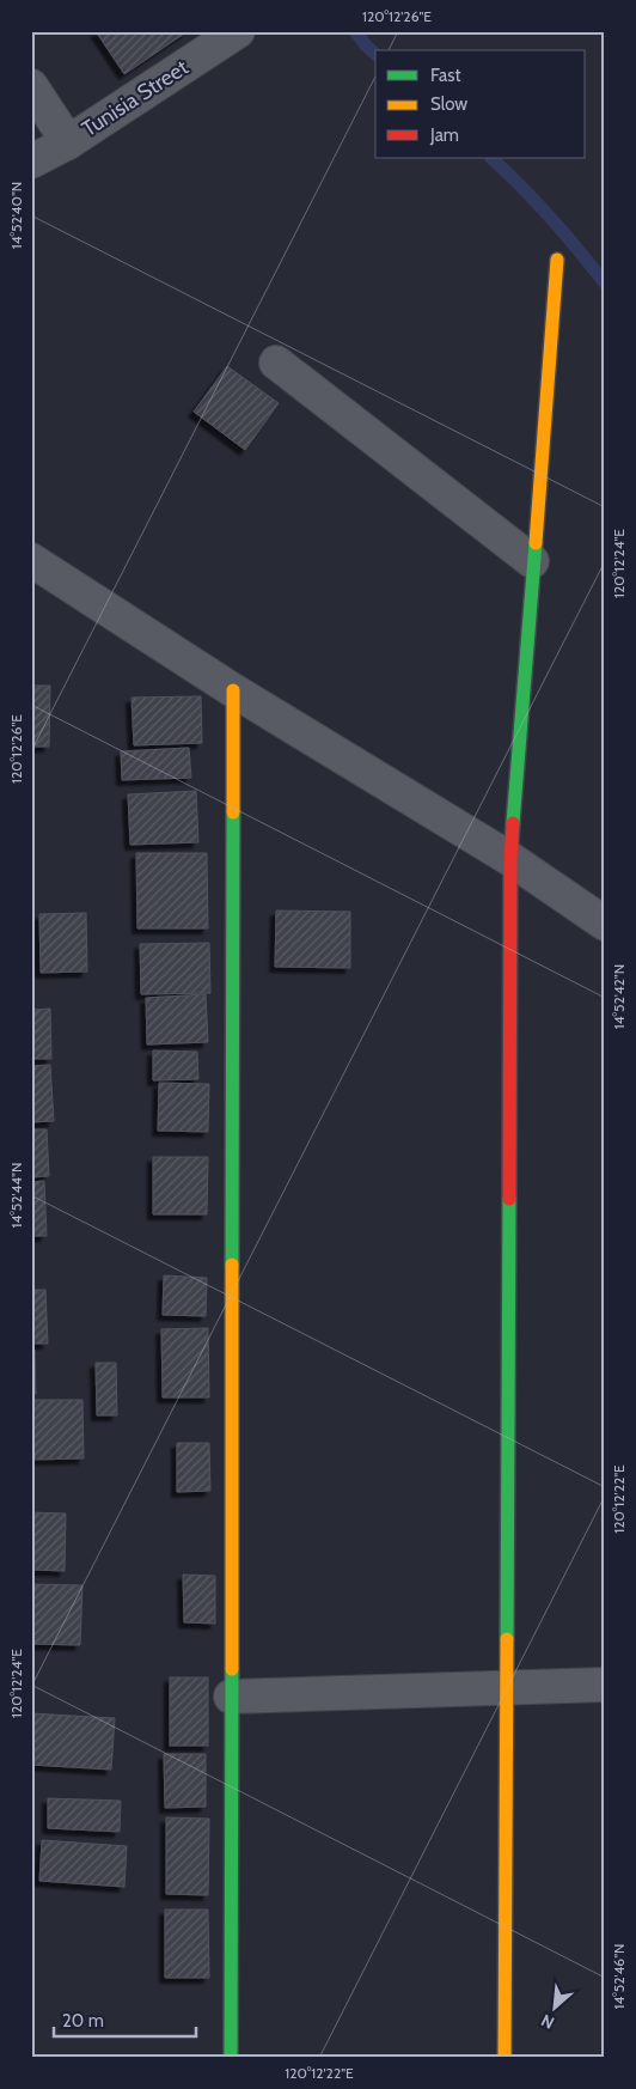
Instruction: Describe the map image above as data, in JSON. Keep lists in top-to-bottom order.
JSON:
{
  "streets": {
    "street": ["Tunisia Street"]
  },
  "legend": ["Fast", "Slow", "Jam"],
  "scale_bar": "20 m",
  "north": "bottom left",
  "coordinates": [
    "120°12'26\"E",
    "14°52'40\"N",
    "120°12'24\"E",
    "14°52'42\"N",
    "14°52'44\"N",
    "120°12'22\"E",
    "14°52'46\"N"
  ]
}
